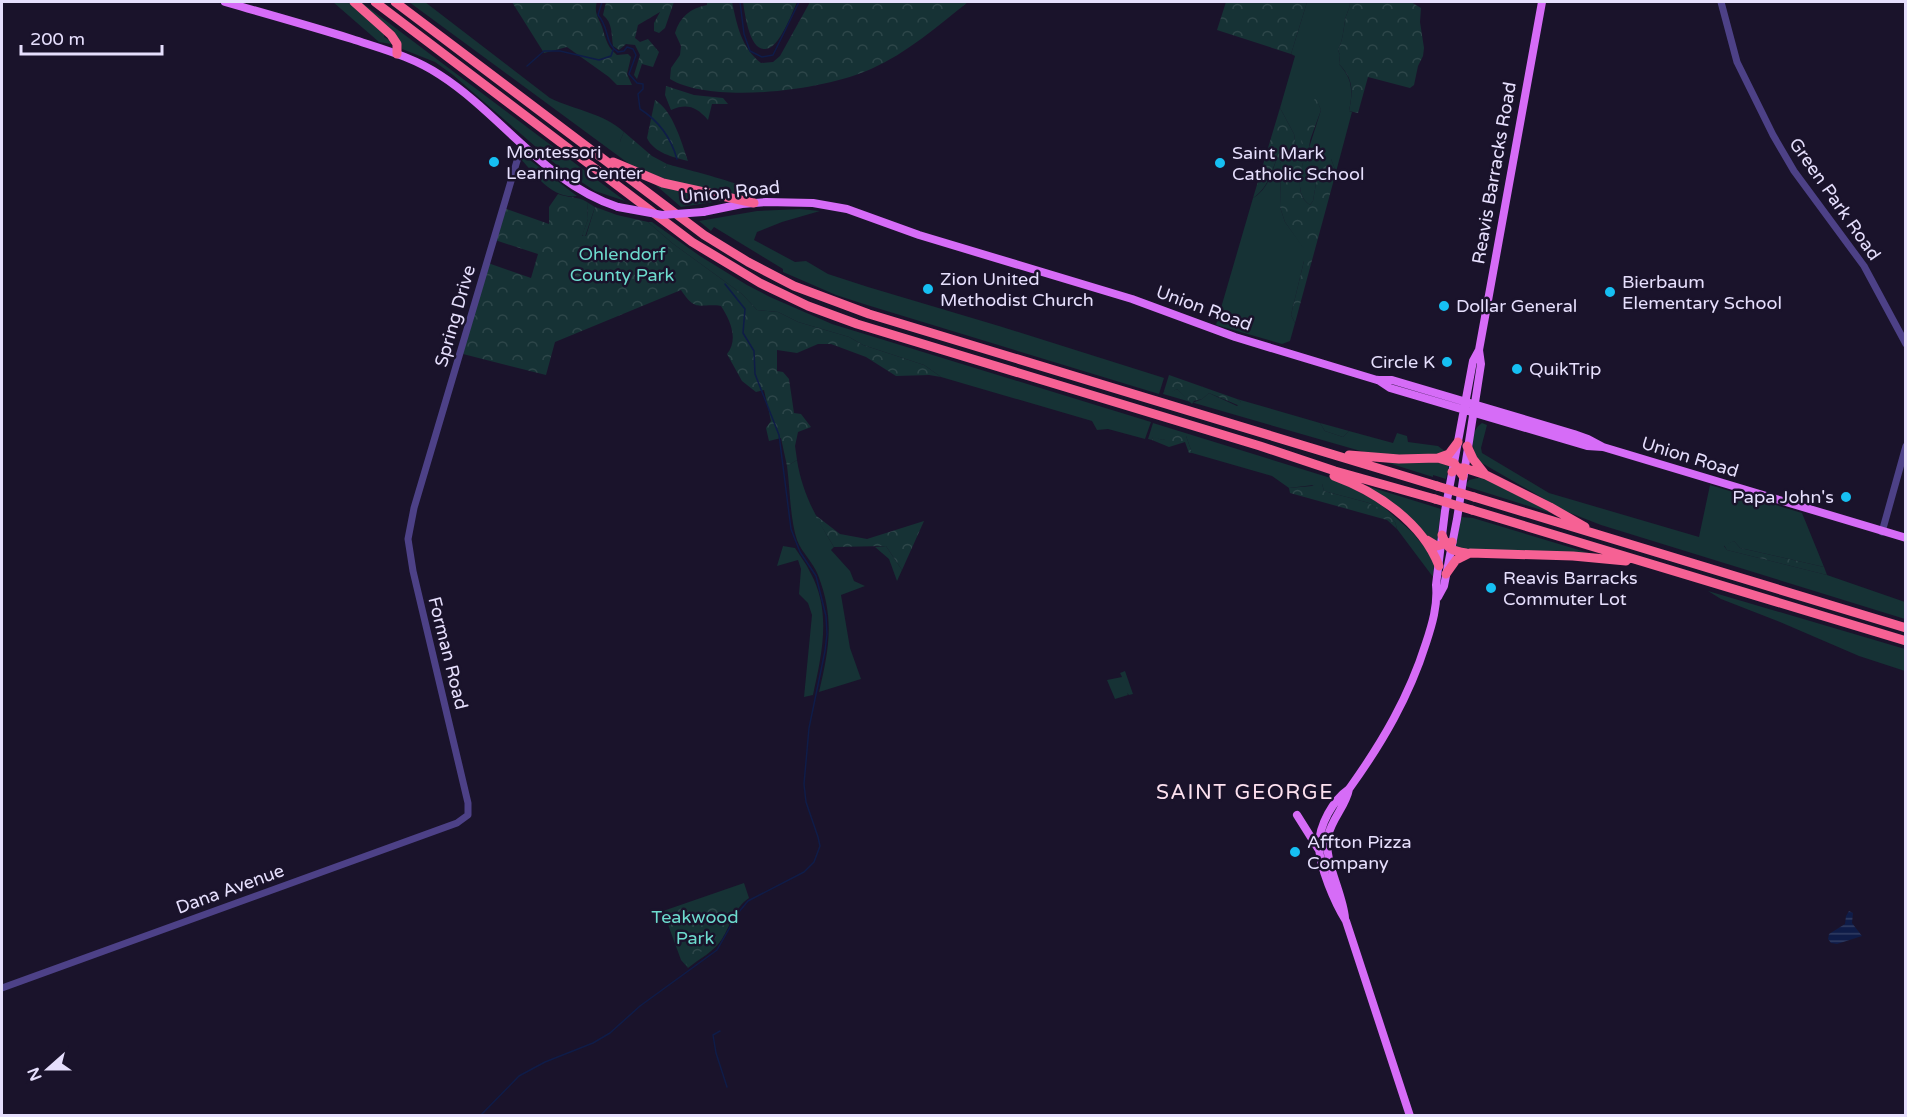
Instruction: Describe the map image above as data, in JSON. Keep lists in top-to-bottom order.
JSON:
{
  "streets": {
    "main road": ["Reavis Barracks Road", "Union Road"],
    "street": [
      "Green Park Road",
      "Spring Drive",
      "Forman Road",
      "Dana Avenue"
    ]
  },
  "crossings": [
    ["Reavis Barracks Road", "Union Road"],
    ["Union Road", "Spring Drive"],
    ["Spring Drive", "Forman Road"],
    ["Forman Road", "Dana Avenue"]
  ],
  "districts": ["SAINT GEORGE"],
  "parks": ["Ohlendorf County Park", "Teakwood Park"],
  "places": [
    "Montessori Learning Center",
    "Saint Mark Catholic School",
    "Zion United Methodist Church",
    "Bierbaum Elementary School",
    "Dollar General",
    "Circle K",
    "QuikTrip",
    "Papa John's",
    "Reavis Barracks Commuter Lot",
    "Affton Pizza Company"
  ],
  "scale_bar": "200 m",
  "north": "left"
}
